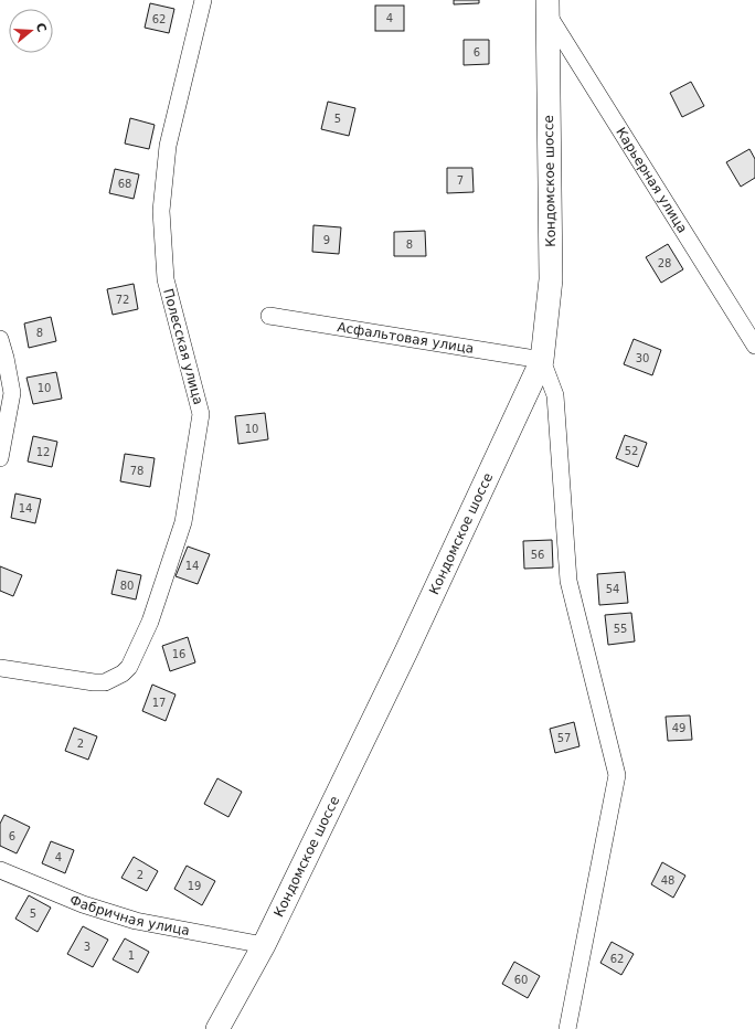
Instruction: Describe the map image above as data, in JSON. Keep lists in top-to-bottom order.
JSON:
{
  "streets": {
    "street": [
      "Карьерная улица",
      "Кондомское шоссе",
      "Асфальтовая улица",
      "Полесская улица",
      "Фабричная улица"
    ]
  },
  "crossings": [
    ["Карьерная улица", "Кондомское шоссе"],
    ["Кондомское шоссе", "Асфальтовая улица"],
    ["Кондомское шоссе", "Фабричная улица"]
  ],
  "house_numbers": [
    "4",
    "62",
    "6",
    "5",
    "7",
    "68",
    "9",
    "8",
    "28",
    "72",
    "8",
    "30",
    "10",
    "10",
    "52",
    "12",
    "78",
    "14",
    "56",
    "14",
    "80",
    "54",
    "55",
    "16",
    "17",
    "49",
    "57",
    "2",
    "6",
    "4",
    "2",
    "48",
    "19",
    "5",
    "3",
    "1",
    "62",
    "60"
  ],
  "north": "right"
}
